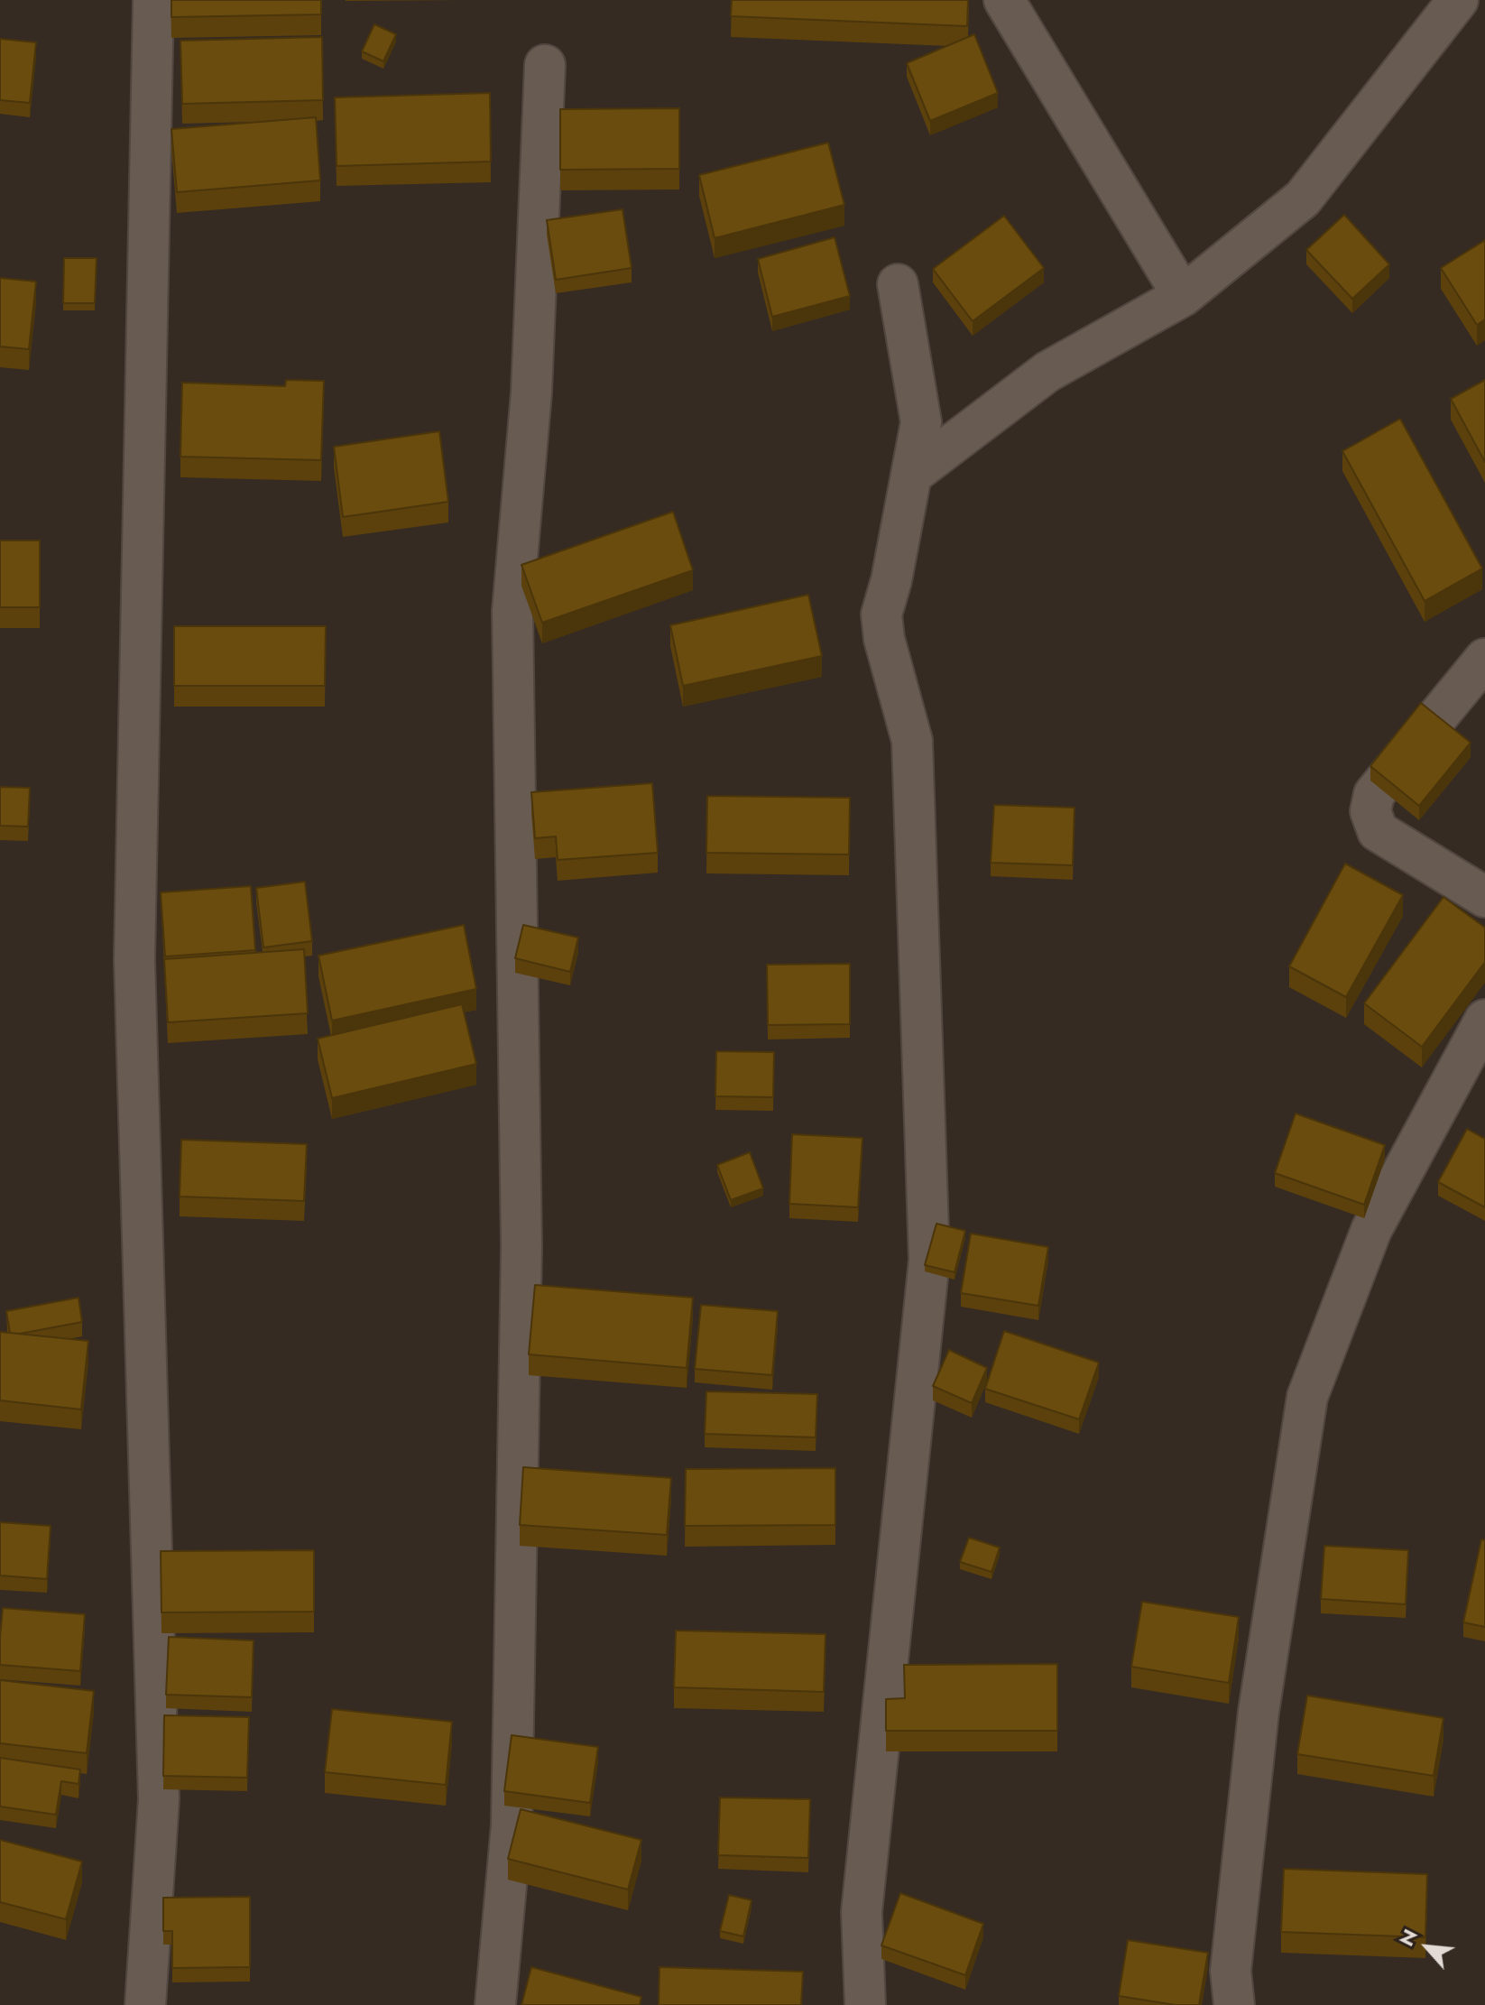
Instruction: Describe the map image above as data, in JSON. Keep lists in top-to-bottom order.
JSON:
{
  "north": "top left"
}
